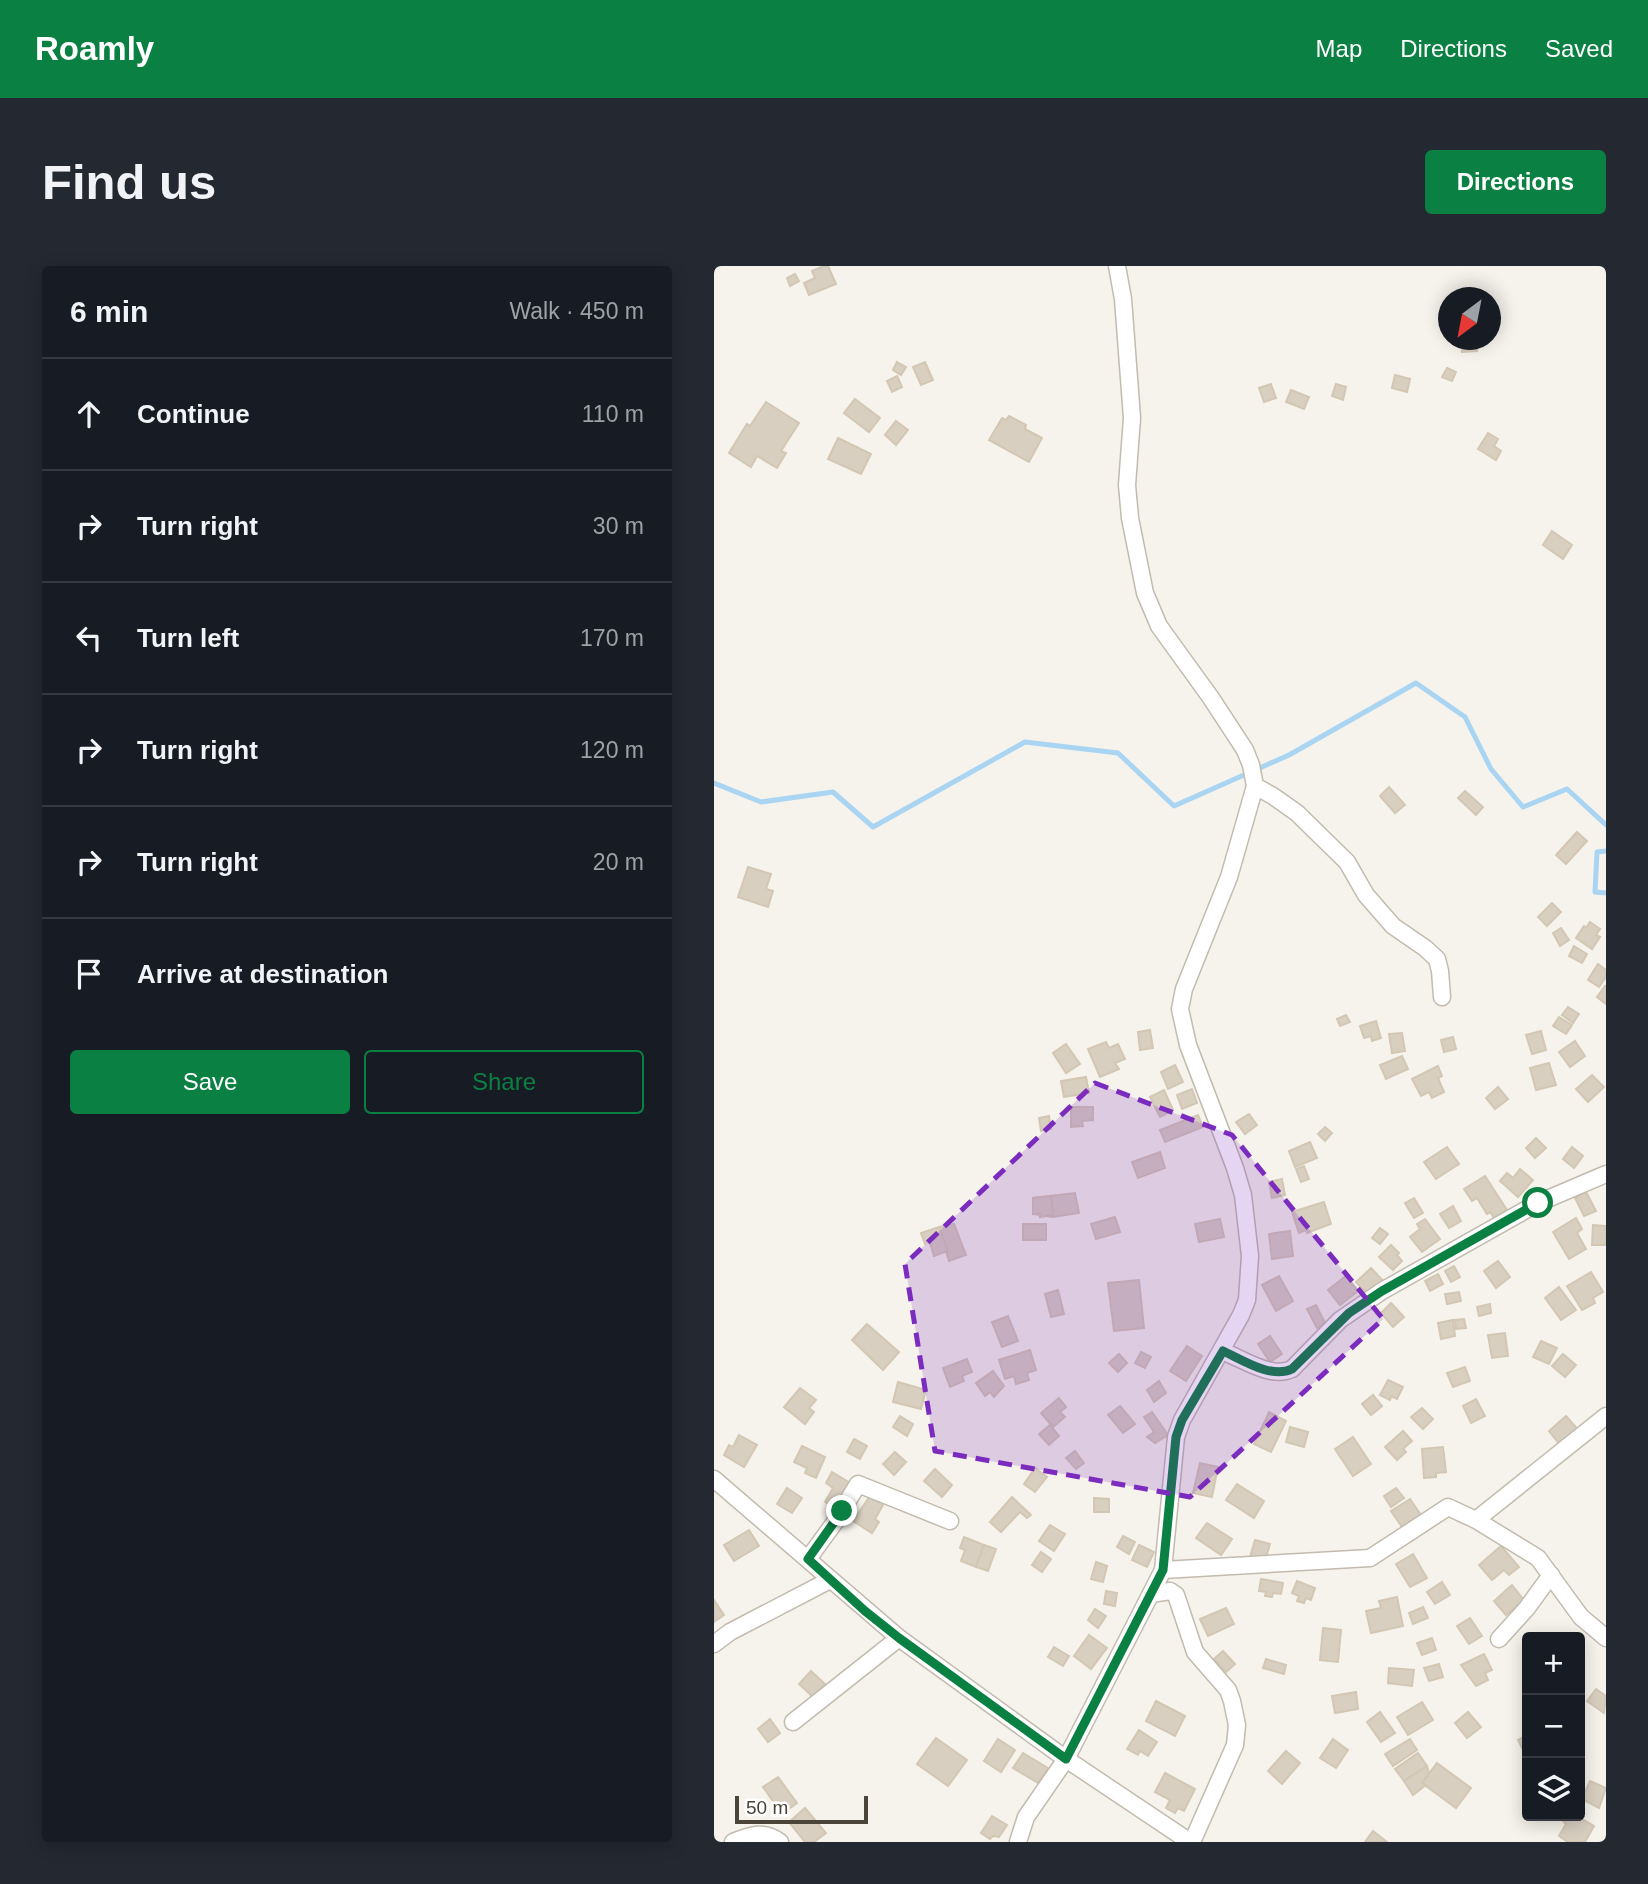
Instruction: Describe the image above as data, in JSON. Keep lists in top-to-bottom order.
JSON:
{
  "scale_bar": "50 m",
  "north": "bottom left",
  "page": {
    "header": "Roamly",
    "nav": ["Map", "Directions", "Saved"],
    "buttons": [
      "Directions",
      ["Save", "Share"]
    ],
    "title": "Find us",
    "heading": ["6 min", "Walk · 450 m"],
    "list": [
      ["Continue", "110 m"],
      ["Turn right", "30 m"],
      ["Turn left", "170 m"],
      ["Turn right", "120 m"],
      ["Turn right", "20 m"],
      "Arrive at destination"
    ],
    "map_buttons": ["+", "−"],
    "scale": "50 m"
  }
}
